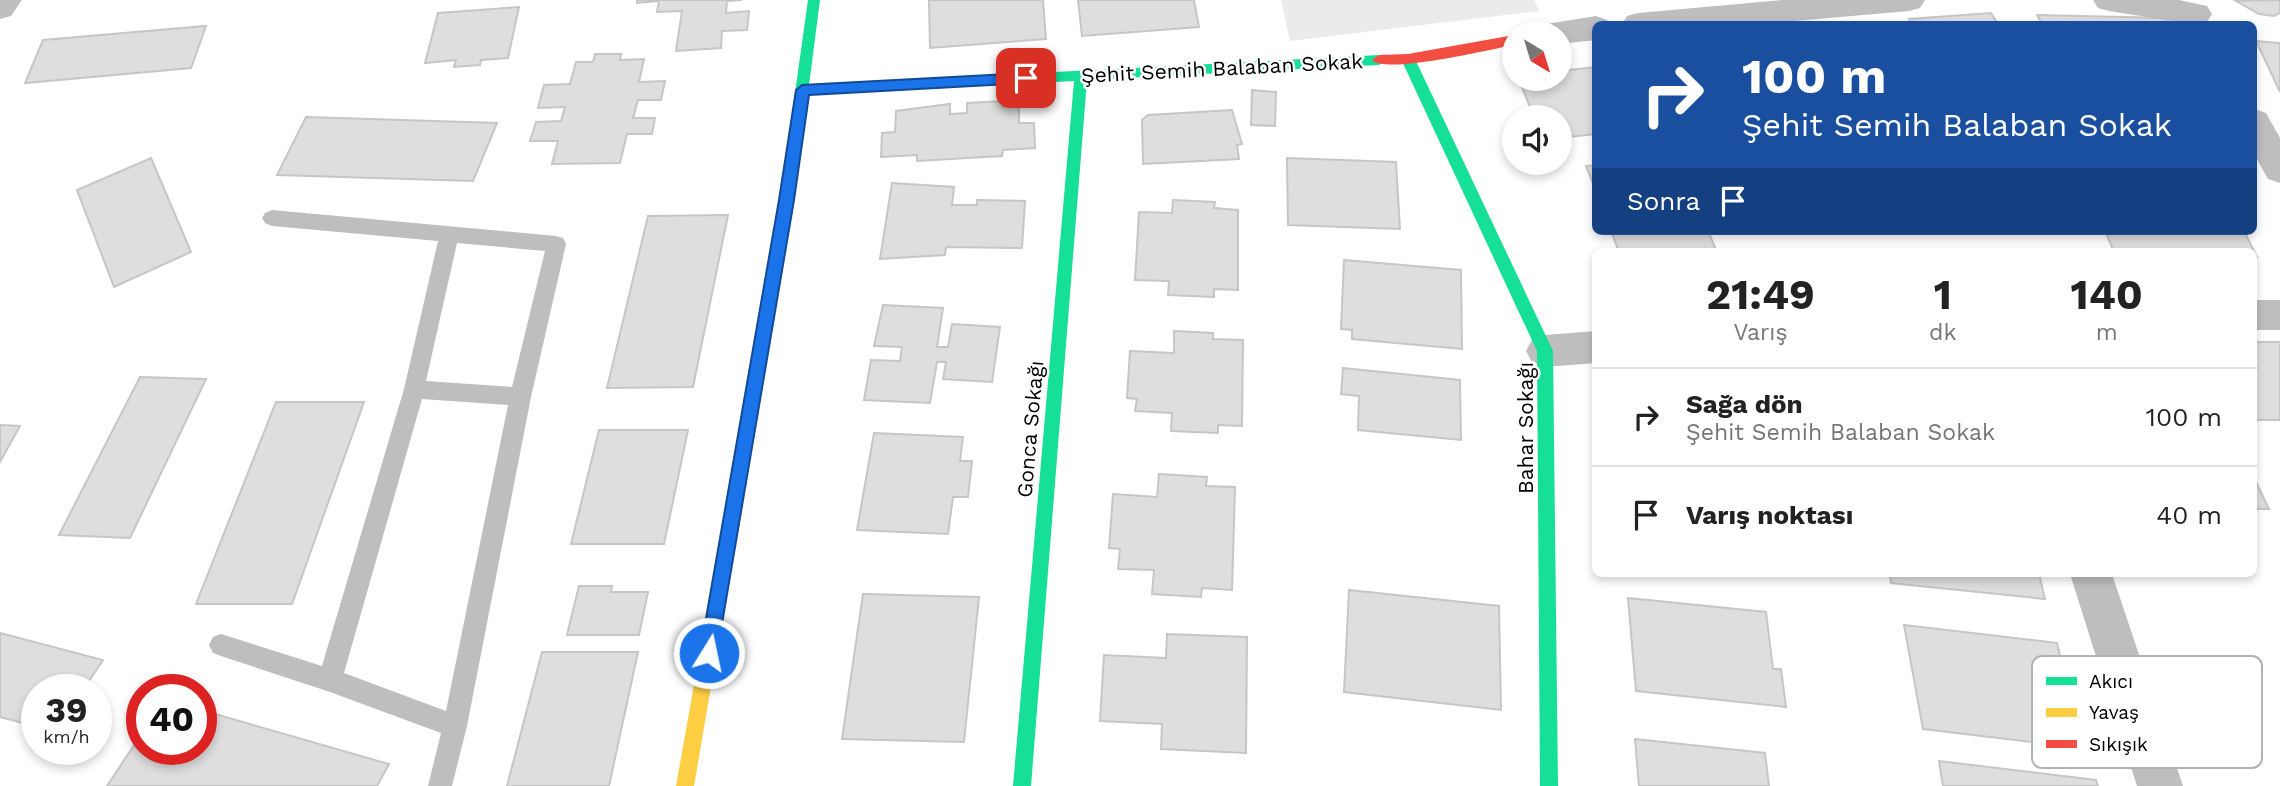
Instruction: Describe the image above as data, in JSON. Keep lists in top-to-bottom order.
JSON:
{
  "streets": {
    "street": ["Şehit Semih Balaban Sokak", "Bahar Sokağı", "Gonca Sokağı"]
  },
  "crossings": [
    ["Şehit Semih Balaban Sokak", "Bahar Sokağı"],
    ["Şehit Semih Balaban Sokak", "Gonca Sokağı"]
  ],
  "legend": ["Akıcı", "Yavaş", "Sıkışık"],
  "north": "bottom right",
  "page": {
    "turn": ["100 m", "Şehit Semih Balaban Sokak"],
    "then": "Sonra",
    "eta": [
      "21:49",
      "Varış",
      "1",
      "dk",
      "140",
      "m"
    ],
    "list": [
      {
        "name": "Sağa dön",
        "note": "Şehit Semih Balaban Sokak",
        "value": "100 m"
      },
      {
        "name": "Varış noktası",
        "value": "40 m"
      }
    ],
    "speed": "39 km/h",
    "limit": "40"
  }
}
